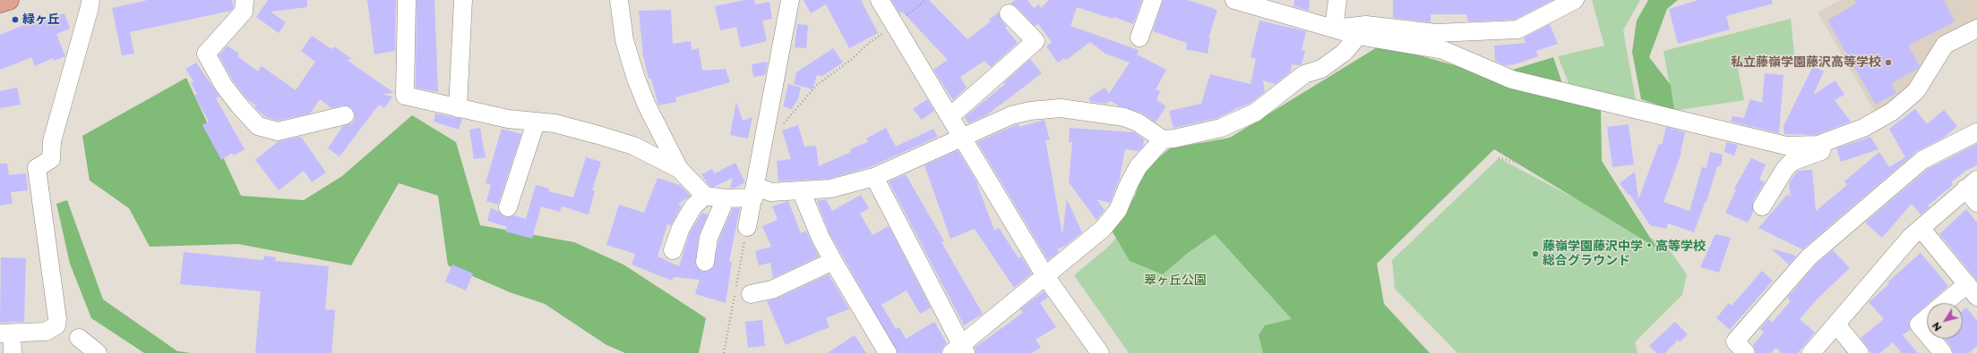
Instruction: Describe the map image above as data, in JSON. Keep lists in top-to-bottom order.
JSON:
{
  "parks": ["翠ヶ丘公園"],
  "places": ["緑ヶ丘", "私立藤嶺学園藤沢高等学校", "藤嶺学園藤沢中学・高等学校 総合グラウンド"],
  "north": "bottom left"
}
